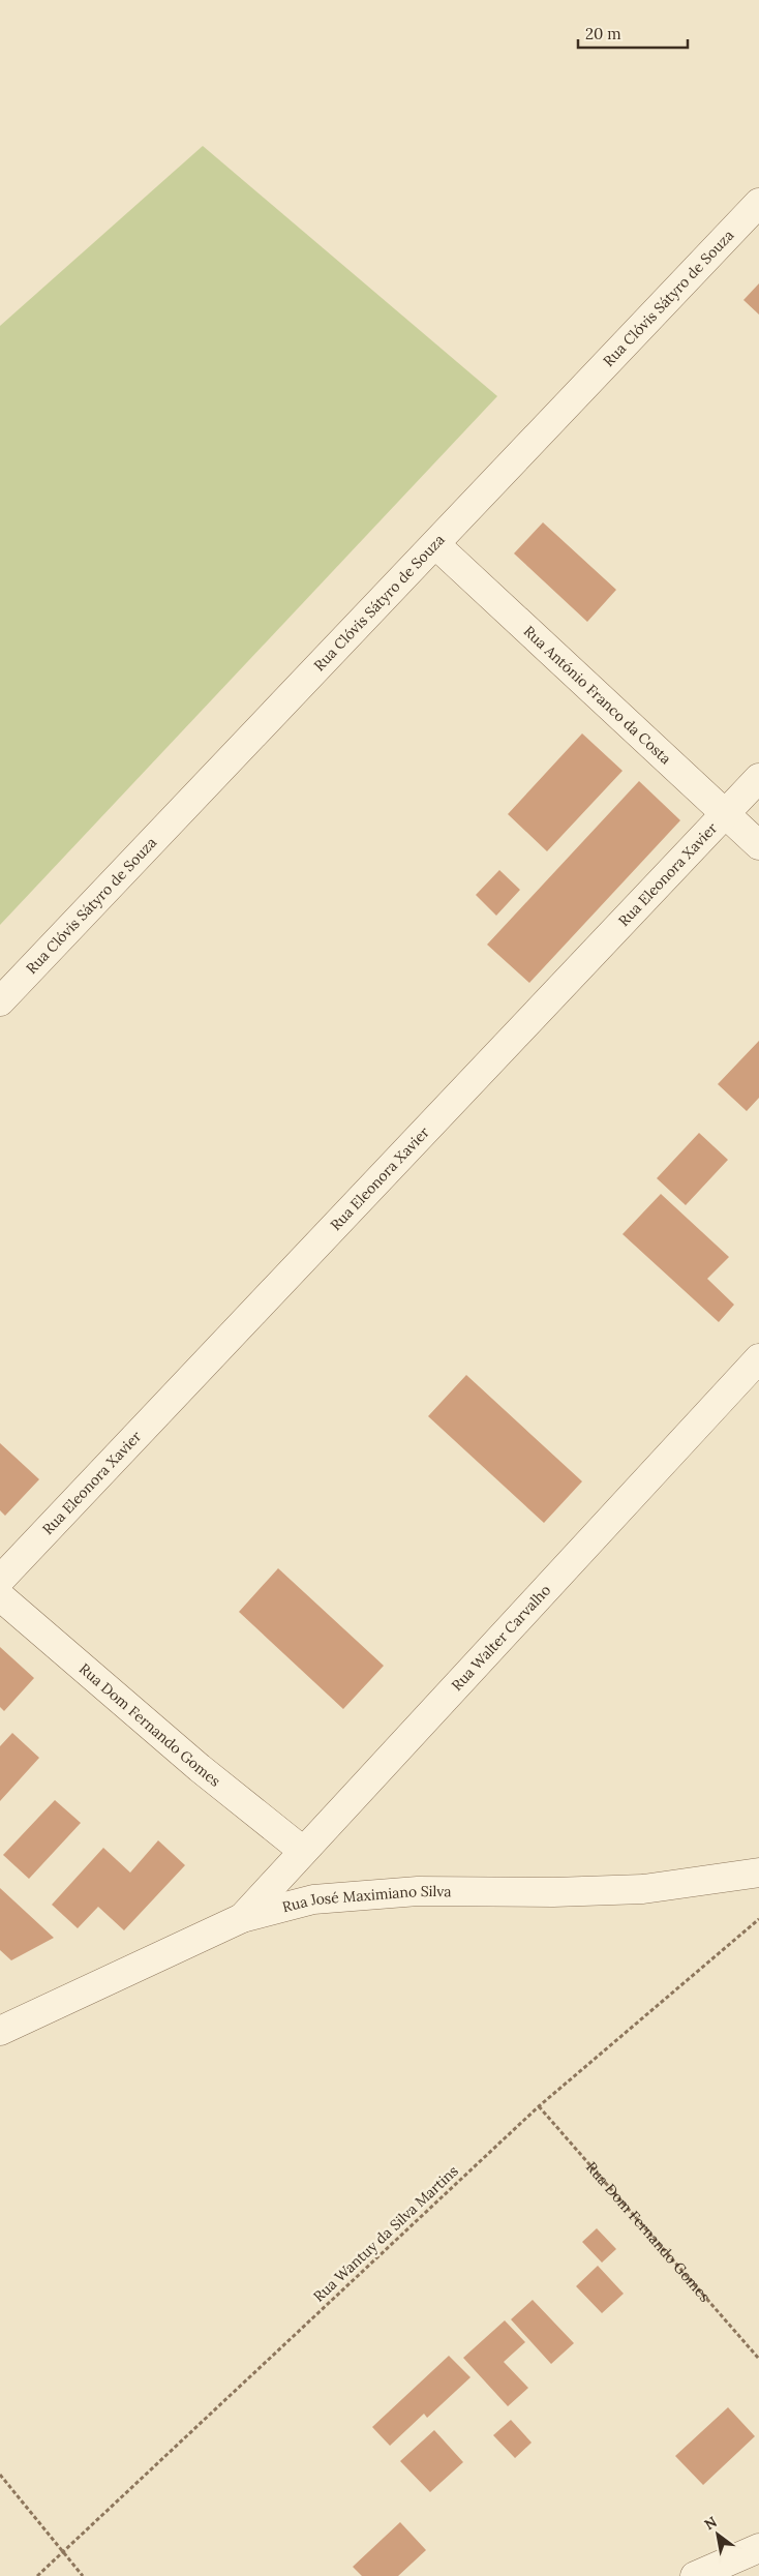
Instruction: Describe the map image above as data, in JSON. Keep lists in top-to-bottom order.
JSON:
{
  "streets": {
    "street": [
      "Rua Clóvis Sátyro de Souza",
      "Rua António Franco da Costa",
      "Rua Eleonora Xavier",
      "Rua Walter Carvalho",
      "Rua Dom Fernando Gomes",
      "Rua José Maximiano Silva"
    ],
    "path": ["Rua Wantuy da Silva Martins"]
  },
  "crossings": [
    ["Rua Clóvis Sátyro de Souza", "Rua António Franco da Costa"],
    ["Rua António Franco da Costa", "Rua Eleonora Xavier"],
    ["Rua Walter Carvalho", "Rua Dom Fernando Gomes"],
    ["Rua Walter Carvalho", "Rua José Maximiano Silva"],
    ["Rua Dom Fernando Gomes", "Rua Wantuy da Silva Martins"]
  ],
  "scale_bar": "20 m",
  "north": "top left"
}
